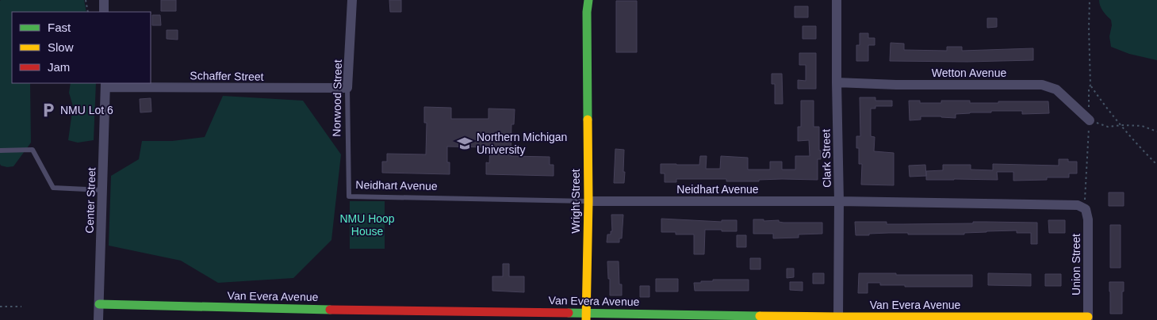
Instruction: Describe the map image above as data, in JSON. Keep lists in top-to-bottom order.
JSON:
{
  "streets": {
    "street": [
      "Wetton Avenue",
      "Schaffer Street",
      "Norwood Street",
      "Clark Street",
      "Neidhart Avenue",
      "Center Street",
      "Wright Street",
      "Union Street",
      "Van Evera Avenue"
    ]
  },
  "crossings": [
    ["Wetton Avenue", "Clark Street"],
    ["Schaffer Street", "Norwood Street"],
    ["Schaffer Street", "Center Street"],
    ["Norwood Street", "Neidhart Avenue"],
    ["Clark Street", "Neidhart Avenue"],
    ["Clark Street", "Van Evera Avenue"],
    ["Neidhart Avenue", "Wright Street"],
    ["Neidhart Avenue", "Union Street"],
    ["Center Street", "Van Evera Avenue"],
    ["Wright Street", "Van Evera Avenue"],
    ["Union Street", "Van Evera Avenue"]
  ],
  "parks": ["NMU Hoop House"],
  "places": {
    "parking": ["NMU Lot 6"],
    "school or university": ["Northern Michigan University"]
  },
  "legend": ["Fast", "Slow", "Jam"]
}
